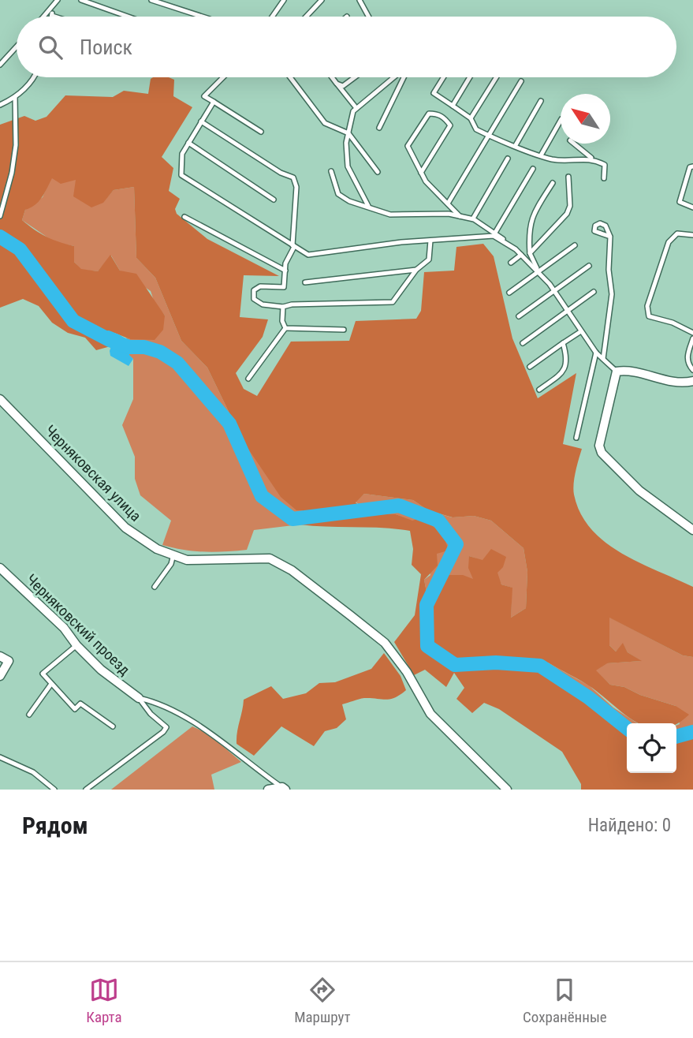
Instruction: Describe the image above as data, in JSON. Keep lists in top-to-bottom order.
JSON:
{
  "streets": {
    "street": ["Черняковская улица", "Черняковский проезд"]
  },
  "north": "top left",
  "page": {
    "search": "Поиск",
    "heading": ["Рядом", "Найдено: 0"],
    "nav": ["Карта", "Маршрут", "Сохранённые"]
  }
}
